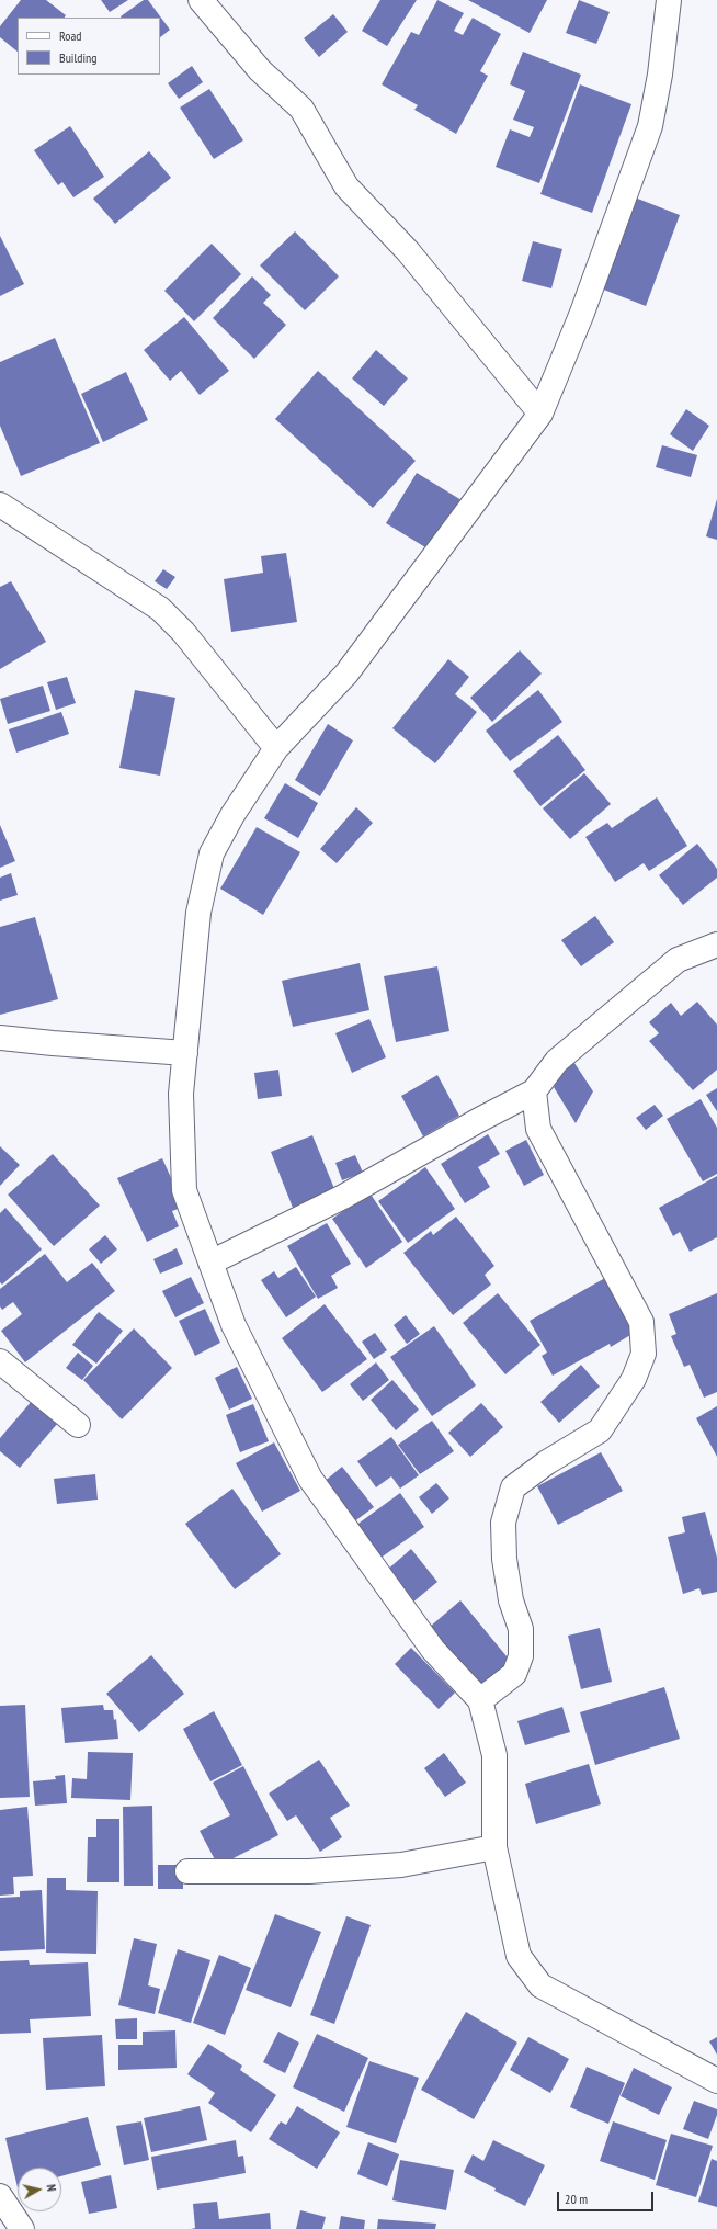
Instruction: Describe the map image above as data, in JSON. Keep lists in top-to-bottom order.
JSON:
{
  "legend": ["Road", "Building"],
  "scale_bar": "20 m",
  "north": "right"
}
